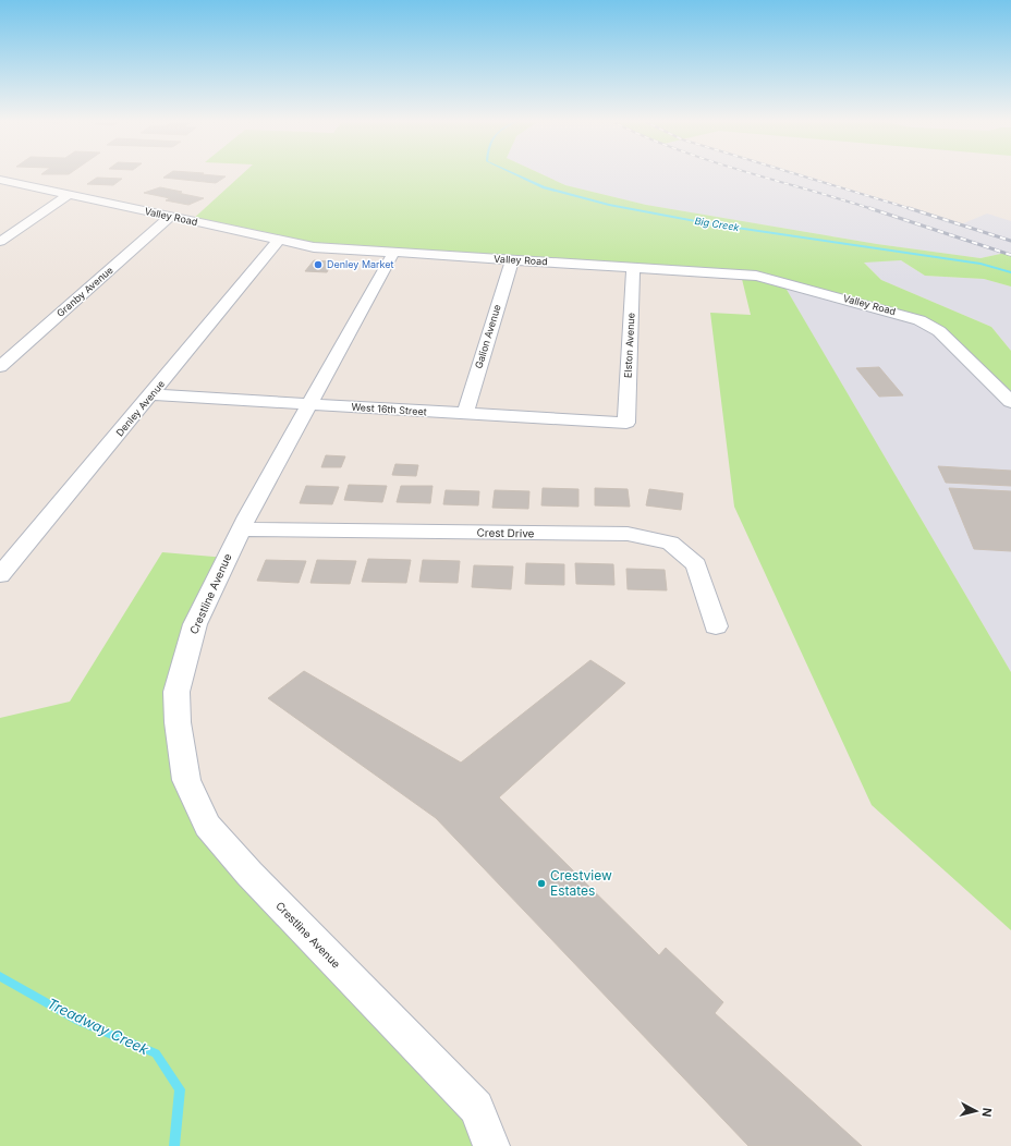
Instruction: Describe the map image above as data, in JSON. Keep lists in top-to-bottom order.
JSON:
{
  "streets": {
    "street": [
      "Valley Road",
      "Granby Avenue",
      "Galion Avenue",
      "Elston Avenue",
      "Denley Avenue",
      "West 16th Street",
      "Crest Drive",
      "Crestline Avenue"
    ]
  },
  "crossings": [
    ["Valley Road", "Granby Avenue"],
    ["Valley Road", "Galion Avenue"],
    ["Valley Road", "Elston Avenue"],
    ["Valley Road", "Denley Avenue"],
    ["Valley Road", "Crestline Avenue"],
    ["Galion Avenue", "West 16th Street"],
    ["Elston Avenue", "West 16th Street"],
    ["Denley Avenue", "West 16th Street"],
    ["West 16th Street", "Crestline Avenue"],
    ["Crest Drive", "Crestline Avenue"]
  ],
  "water": ["Big Creek", "Treadway Creek"],
  "places": ["Denley Market", "Crestview Estates"],
  "north": "right"
}
